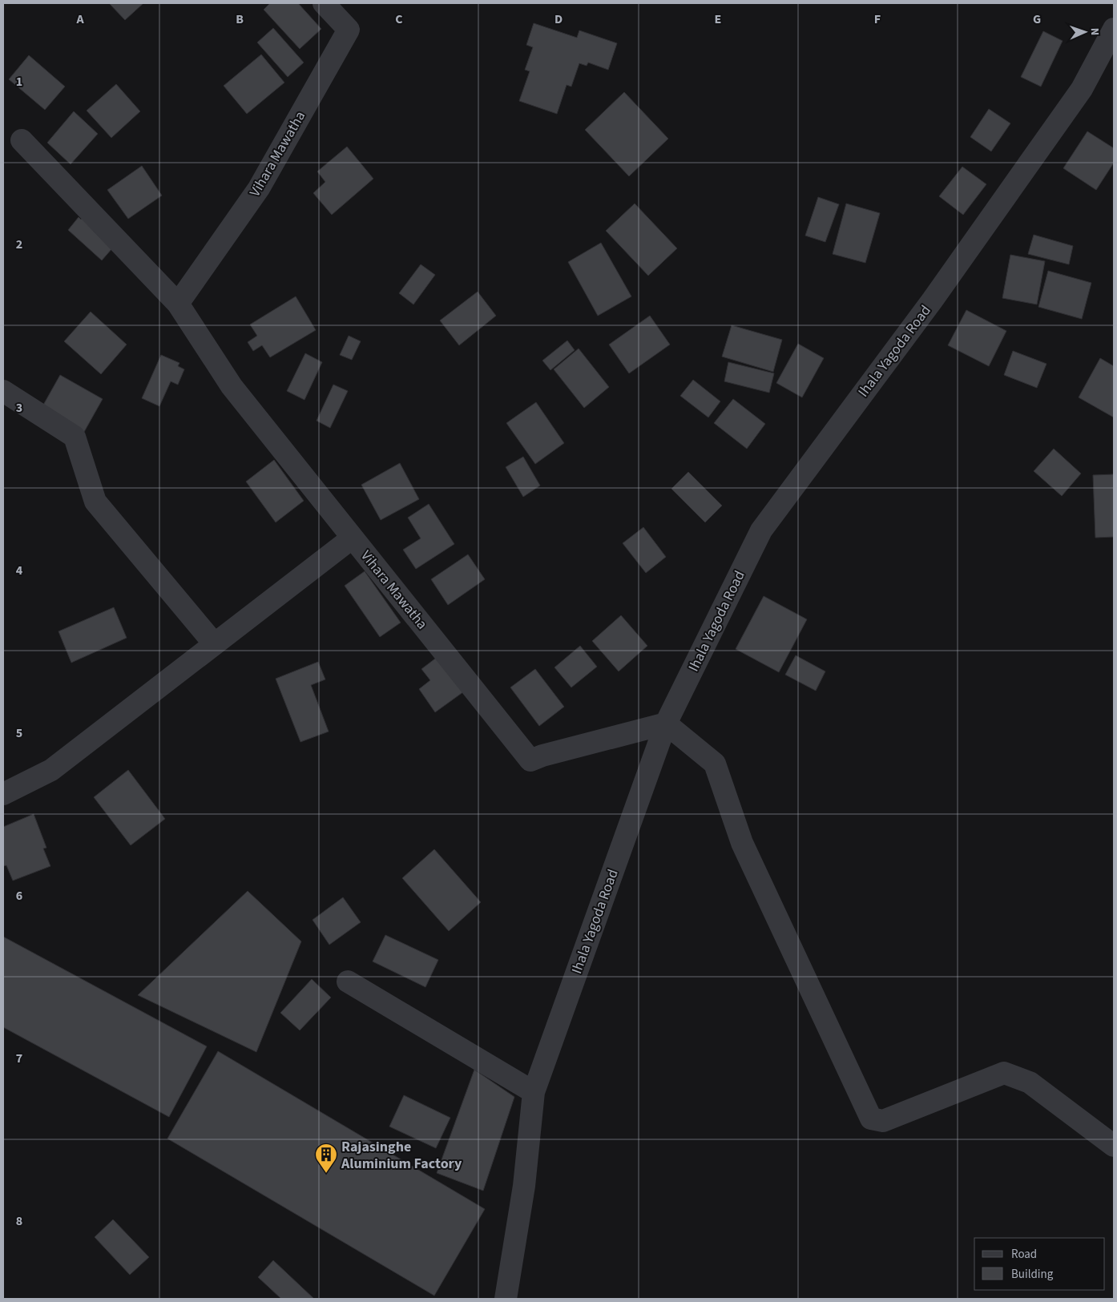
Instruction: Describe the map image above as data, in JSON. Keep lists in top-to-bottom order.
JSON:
{
  "streets": {
    "street": ["Vihara Mawatha", "Ihala Yagoda Road"]
  },
  "crossings": [
    ["Vihara Mawatha", "Ihala Yagoda Road"]
  ],
  "places": {
    "building": ["Rajasinghe Aluminium Factory"]
  },
  "legend": ["Road", "Building"],
  "north": "right",
  "grid": {
    "columns": [
      "A",
      "B",
      "C",
      "D",
      "E",
      "F",
      "G"
    ],
    "rows": [
      "1",
      "2",
      "3",
      "4",
      "5",
      "6",
      "7",
      "8"
    ]
  }
}
